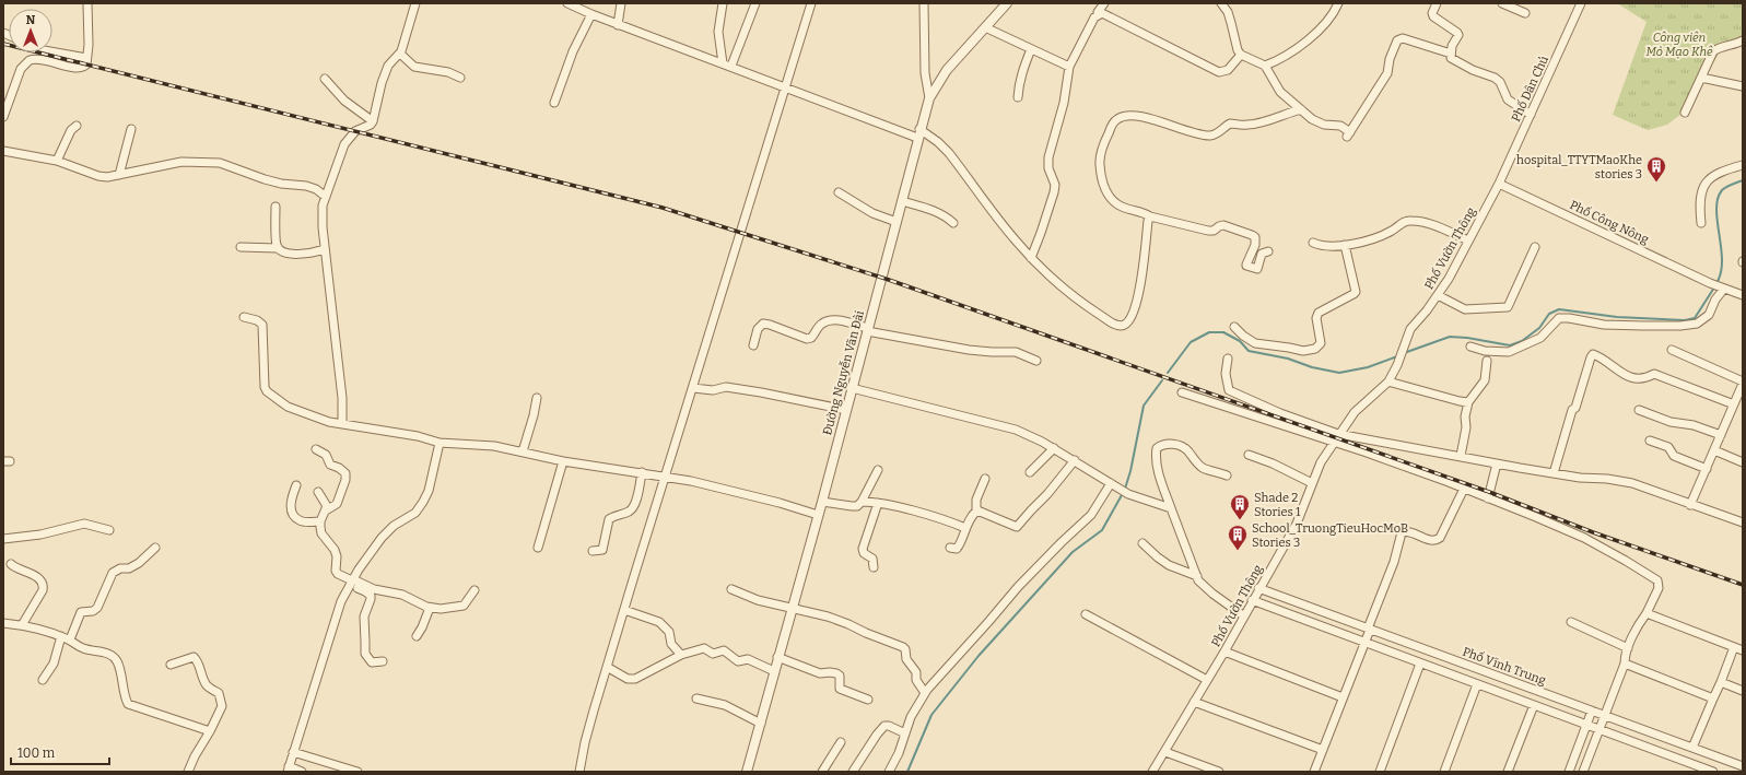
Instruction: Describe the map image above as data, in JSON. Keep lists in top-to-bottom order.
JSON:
{
  "streets": {
    "street": [
      "Phố Dân Chủ",
      "Phố Công Nông",
      "Phố Vườn Thông",
      "Đường Nguyễn Văn Đài",
      "Phố Vĩnh Trung"
    ]
  },
  "crossings": [
    ["Phố Dân Chủ", "Phố Công Nông"],
    ["Phố Dân Chủ", "Phố Vườn Thông"],
    ["Phố Công Nông", "Phố Vườn Thông"],
    ["Phố Vườn Thông", "Phố Vĩnh Trung"]
  ],
  "parks": ["Công viên Mỏ Mạo Khê"],
  "places": {
    "building": ["hospital_TTYTMaoKhe stories 3", "Shade 2 Stories 1", "School_TruongTieuHocMoB Stories 3"]
  },
  "scale_bar": "100 m",
  "north": "top"
}
